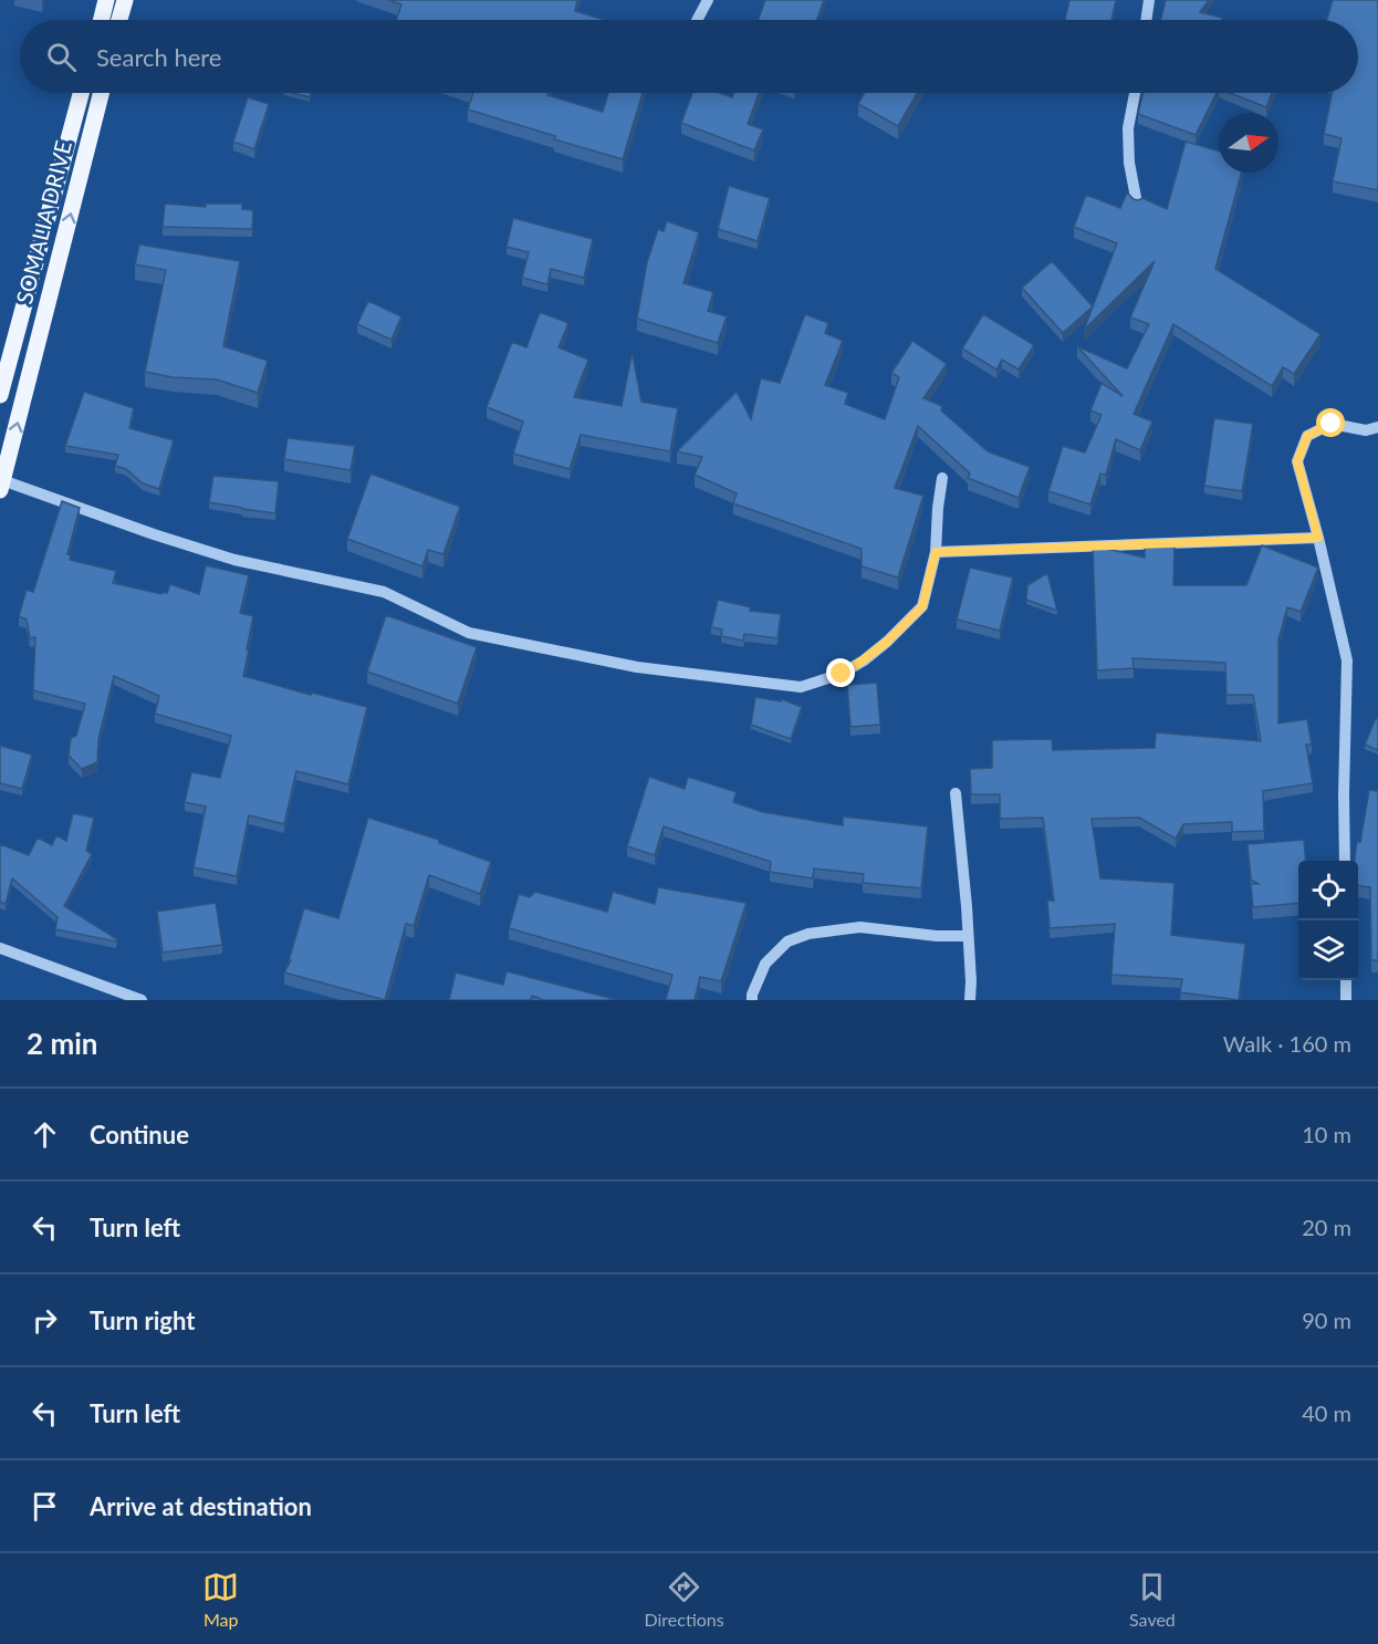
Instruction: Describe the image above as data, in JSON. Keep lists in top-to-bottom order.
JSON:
{
  "streets": {
    "main road": ["SOMALIA DRIVE"]
  },
  "north": "right",
  "page": {
    "search": "Search here",
    "heading": ["2 min", "Walk · 160 m"],
    "list": [
      ["Continue", "10 m"],
      ["Turn left", "20 m"],
      ["Turn right", "90 m"],
      ["Turn left", "40 m"],
      "Arrive at destination"
    ],
    "nav": ["Map", "Directions", "Saved"]
  }
}
